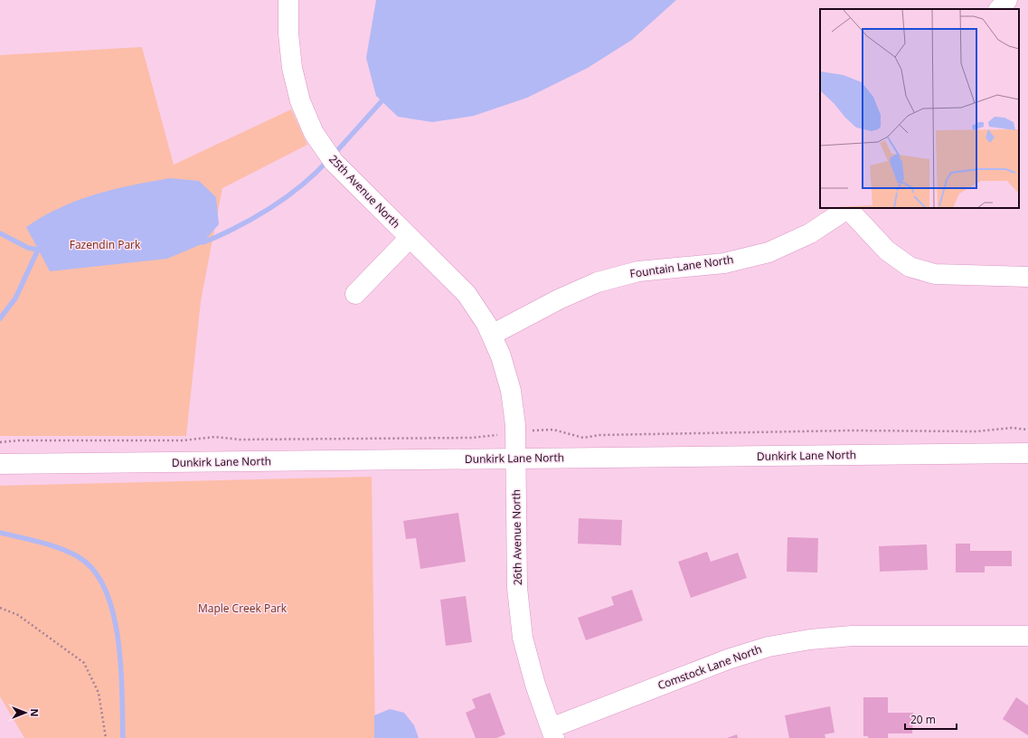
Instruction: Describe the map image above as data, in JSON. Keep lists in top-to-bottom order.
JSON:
{
  "streets": {
    "street": [
      "25th Avenue North",
      "Fountain Lane North",
      "Dunkirk Lane North",
      "26th Avenue North",
      "Comstock Lane North"
    ]
  },
  "crossings": [
    ["25th Avenue North", "Fountain Lane North"],
    ["25th Avenue North", "26th Avenue North"],
    ["Fountain Lane North", "26th Avenue North"],
    ["Dunkirk Lane North", "26th Avenue North"],
    ["26th Avenue North", "Comstock Lane North"]
  ],
  "parks": ["Fazendin Park", "Maple Creek Park"],
  "scale_bar": "20 m",
  "north": "right"
}
